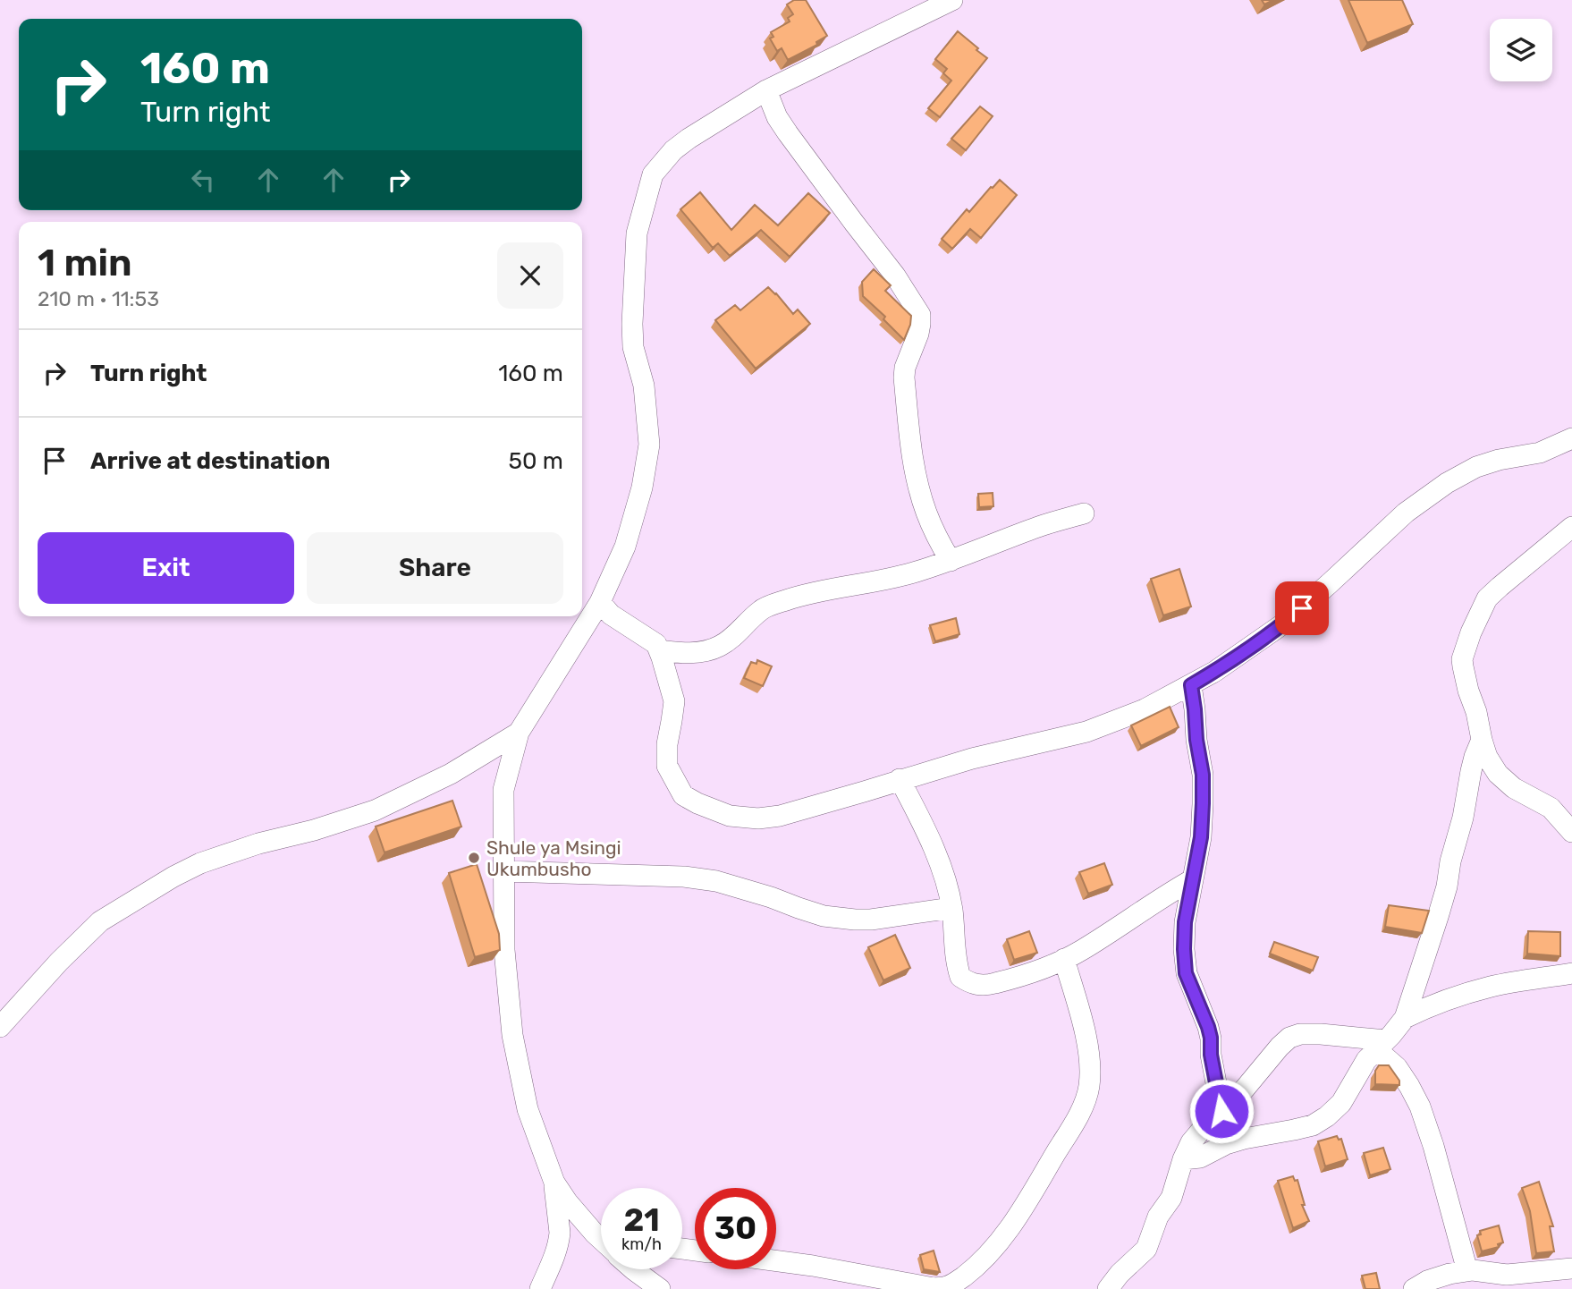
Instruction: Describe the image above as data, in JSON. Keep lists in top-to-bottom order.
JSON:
{
  "places": ["Shule ya Msingi Ukumbusho"],
  "page": {
    "turn": ["160 m", "Turn right"],
    "heading": ["1 min", "210 m · 11:53"],
    "list": [
      {
        "name": "Turn right",
        "value": "160 m"
      },
      {
        "name": "Arrive at destination",
        "value": "50 m"
      }
    ],
    "buttons": ["Exit", "Share"],
    "speed": "21 km/h",
    "limit": "30"
  }
}
